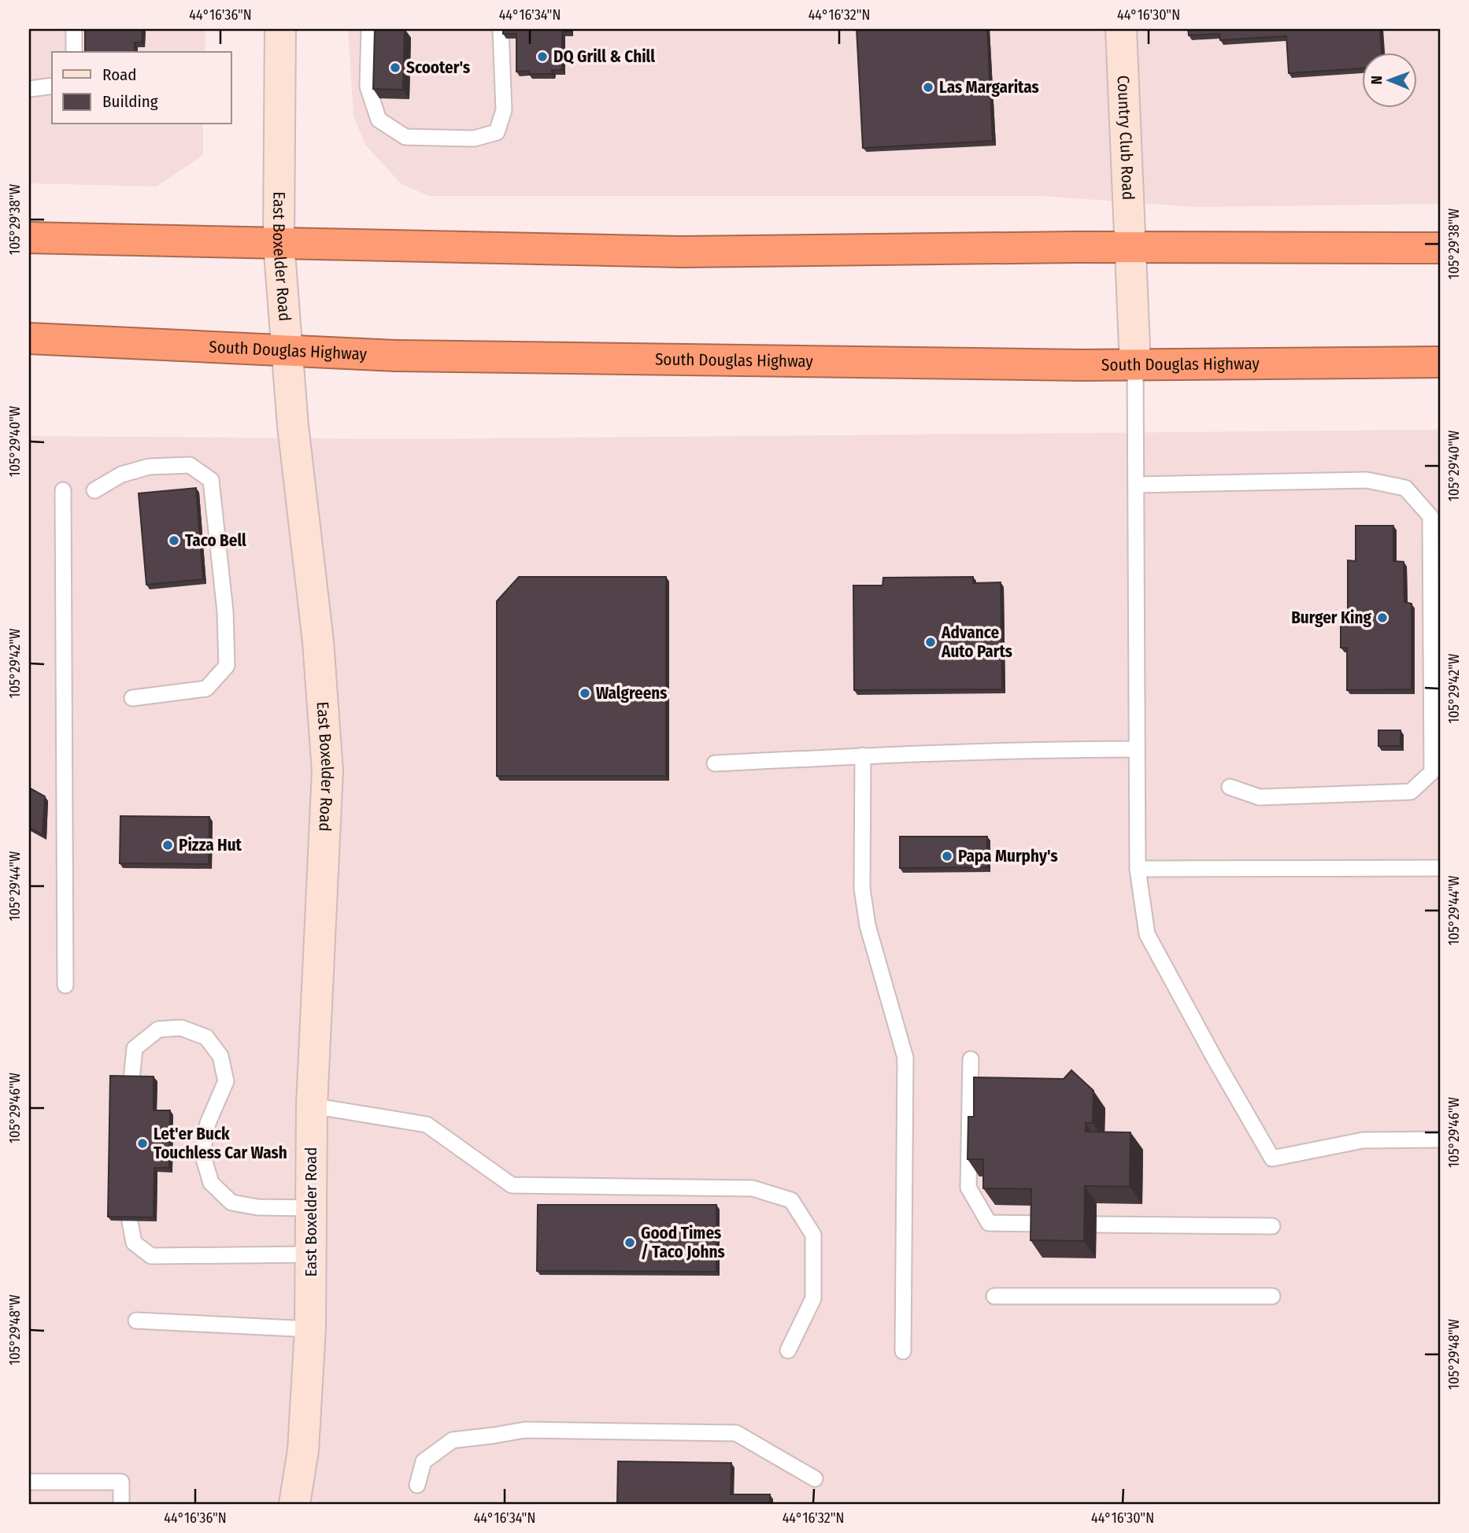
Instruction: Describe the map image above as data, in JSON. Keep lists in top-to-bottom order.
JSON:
{
  "streets": {
    "highway": ["South Douglas Highway"],
    "main road": ["Country Club Road", "East Boxelder Road"]
  },
  "crossings": [
    ["Country Club Road", "South Douglas Highway"],
    ["East Boxelder Road", "South Douglas Highway"]
  ],
  "places": [
    "DQ Grill & Chill",
    "Scooter's",
    "Las Margaritas",
    "Taco Bell",
    "Burger King",
    "Advance Auto Parts",
    "Walgreens",
    "Pizza Hut",
    "Papa Murphy's",
    "Let'er Buck Touchless Car Wash",
    "Good Times / Taco Johns"
  ],
  "legend": ["Road", "Building"],
  "north": "left",
  "coordinates": [
    "44°16'36\"N",
    "44°16'34\"N",
    "44°16'32\"N",
    "44°16'30\"N",
    "105°29'38\"W",
    "105°29'40\"W",
    "105°29'42\"W",
    "105°29'44\"W",
    "105°29'46\"W",
    "105°29'48\"W"
  ]
}
